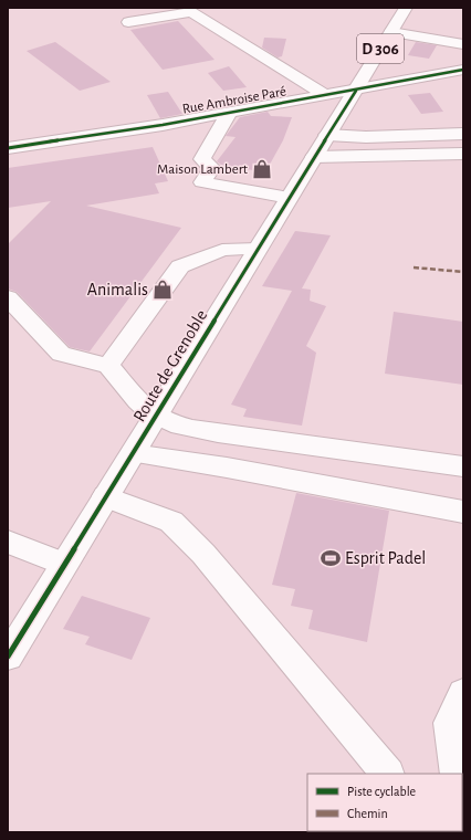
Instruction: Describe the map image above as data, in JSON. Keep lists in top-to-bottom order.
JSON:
{
  "streets": {
    "main road": ["D 306", "Rue Ambroise Paré", "Route de Grenoble"]
  },
  "crossings": [
    ["Rue Ambroise Paré", "Route de Grenoble"]
  ],
  "places": {
    "shop": ["Maison Lambert", "Animalis"],
    "sports": ["Esprit Padel"]
  },
  "legend": ["Piste cyclable", "Chemin"]
}
